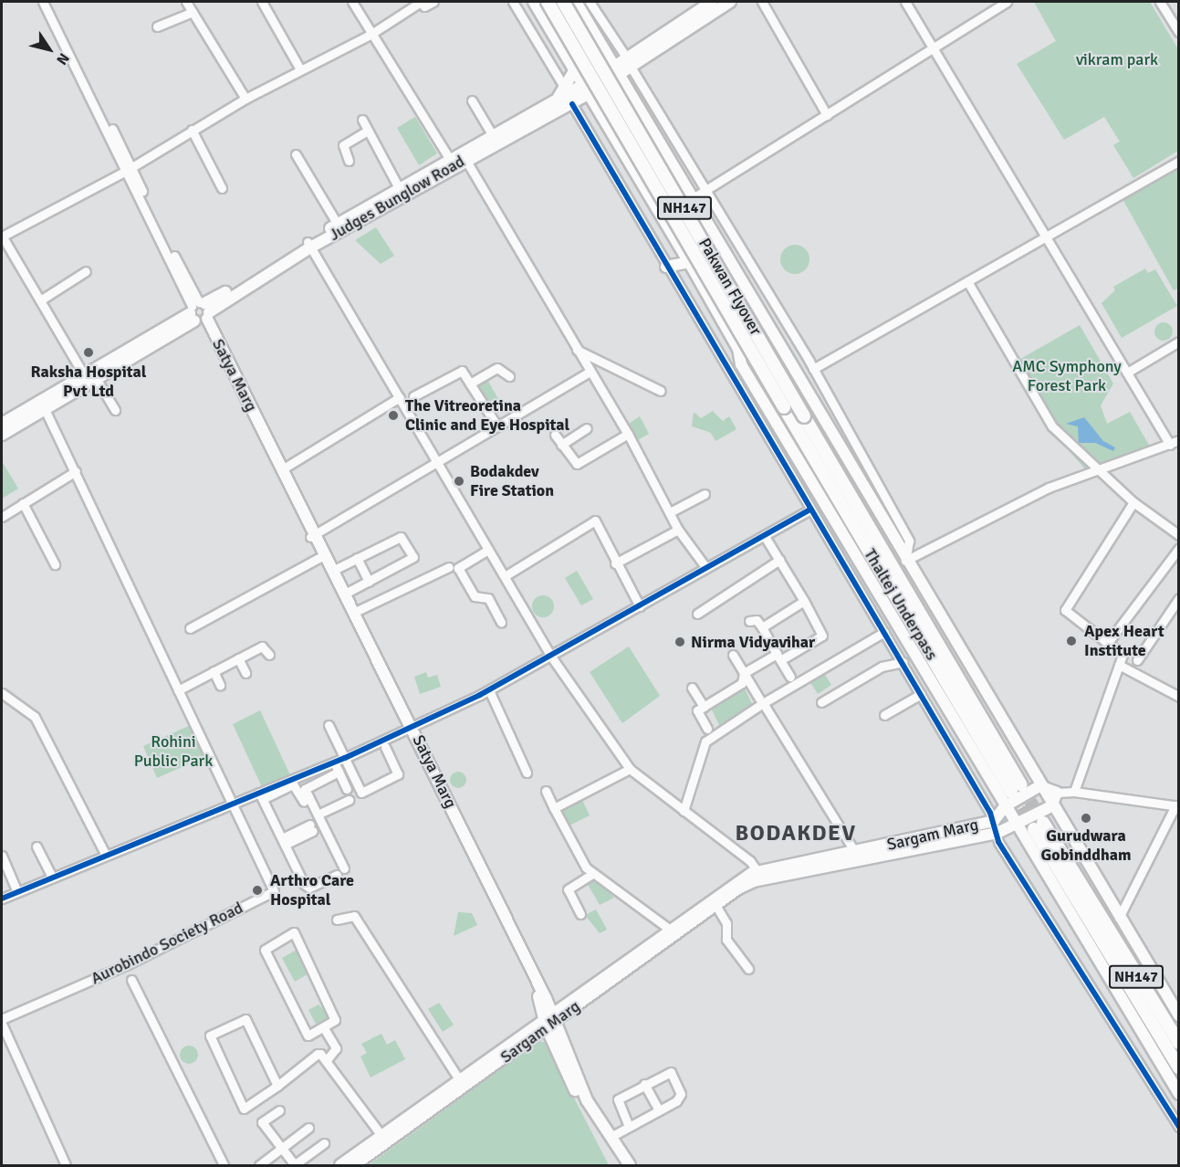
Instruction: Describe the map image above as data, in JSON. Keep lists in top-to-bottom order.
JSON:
{
  "streets": {
    "highway": ["NH147", "Pakwan Flyover", "Thaltej Underpass"],
    "main road": ["Judges Bunglow Road", "Satya Marg", "Sargam Marg"],
    "street": ["Aurobindo Society Road"]
  },
  "crossings": [
    ["Judges Bunglow Road", "Satya Marg"],
    ["Pakwan Flyover", "Thaltej Underpass"],
    ["Satya Marg", "Sargam Marg"]
  ],
  "districts": ["BODAKDEV"],
  "parks": ["vikram park", "AMC Symphony Forest Park", "Rohini Public Park"],
  "places": [
    "Raksha Hospital Pvt Ltd",
    "The Vitreoretina Clinic and Eye Hospital",
    "Bodakdev Fire Station",
    "Apex Heart Institute",
    "Nirma Vidyavihar",
    "Gurudwara Gobinddham",
    "Arthro Care Hospital"
  ],
  "north": "bottom right"
}
